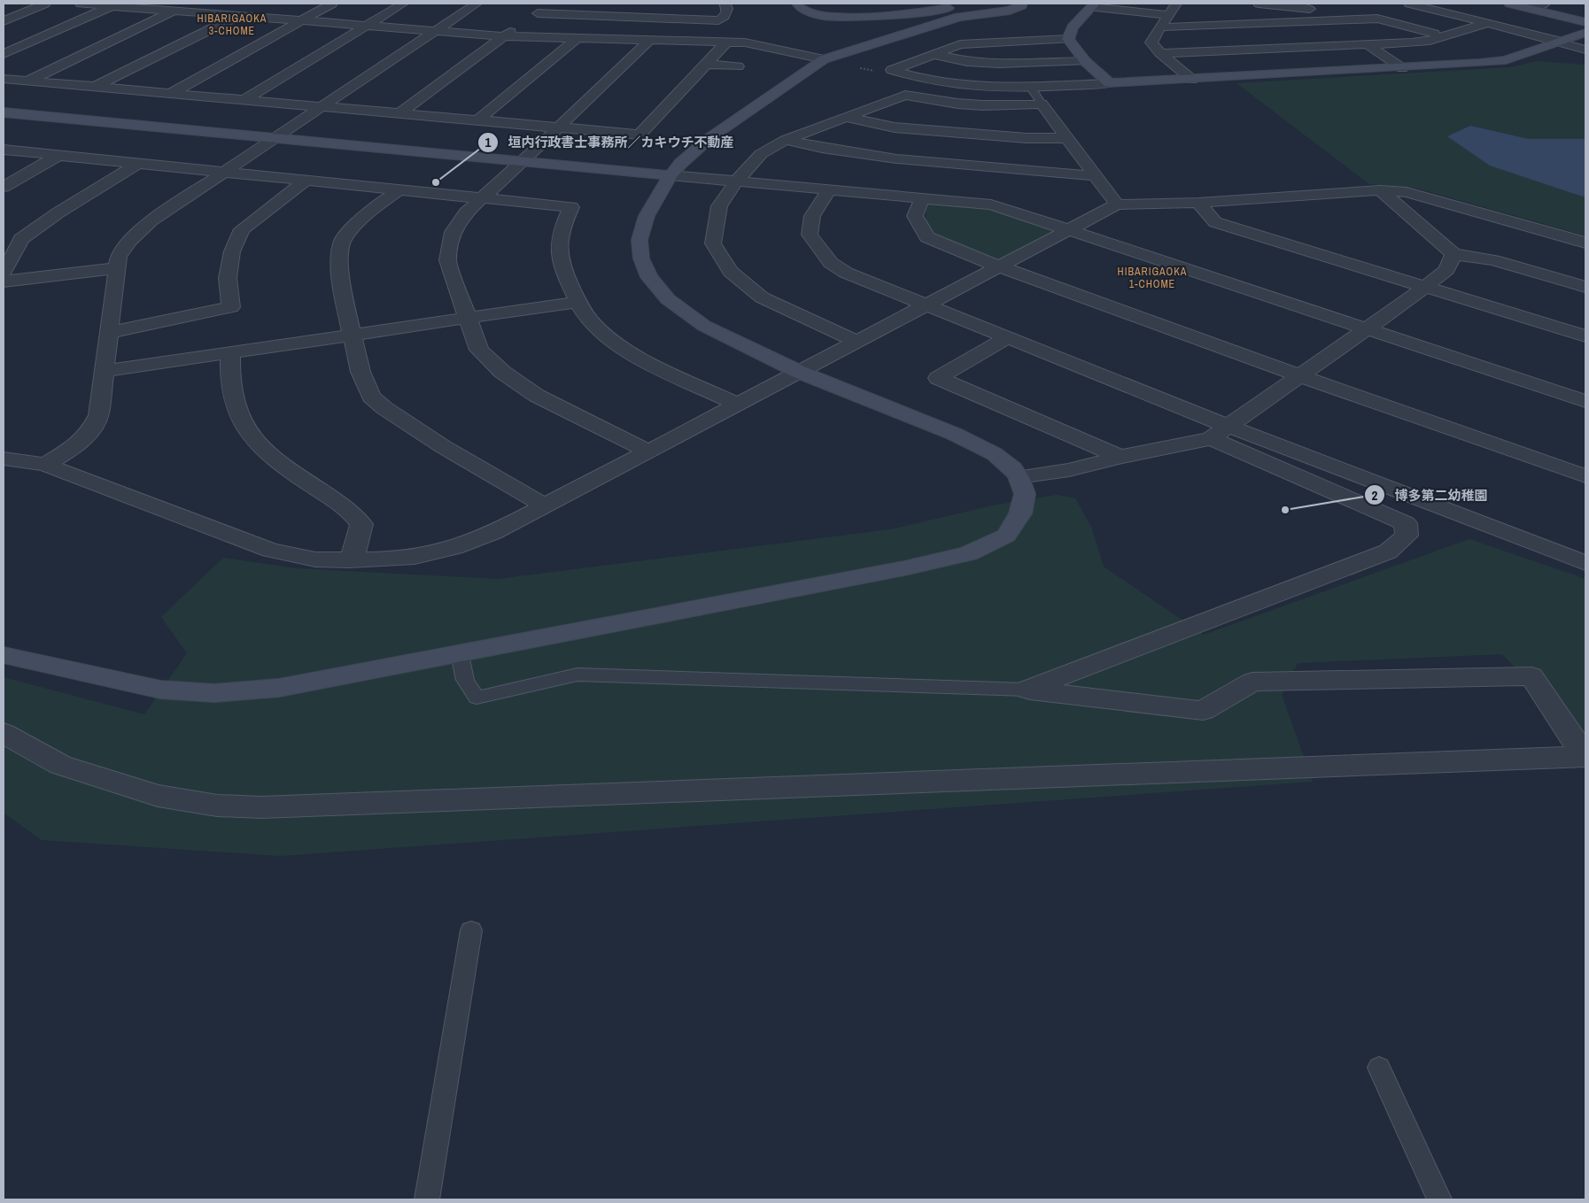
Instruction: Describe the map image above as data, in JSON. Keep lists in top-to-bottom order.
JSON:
{
  "districts": ["HIBARIGAOKA 3-CHOME", "HIBARIGAOKA 1-CHOME"],
  "places": ["垣内行政書士事務所／カキウチ不動産", "博多第二幼稚園"]
}
